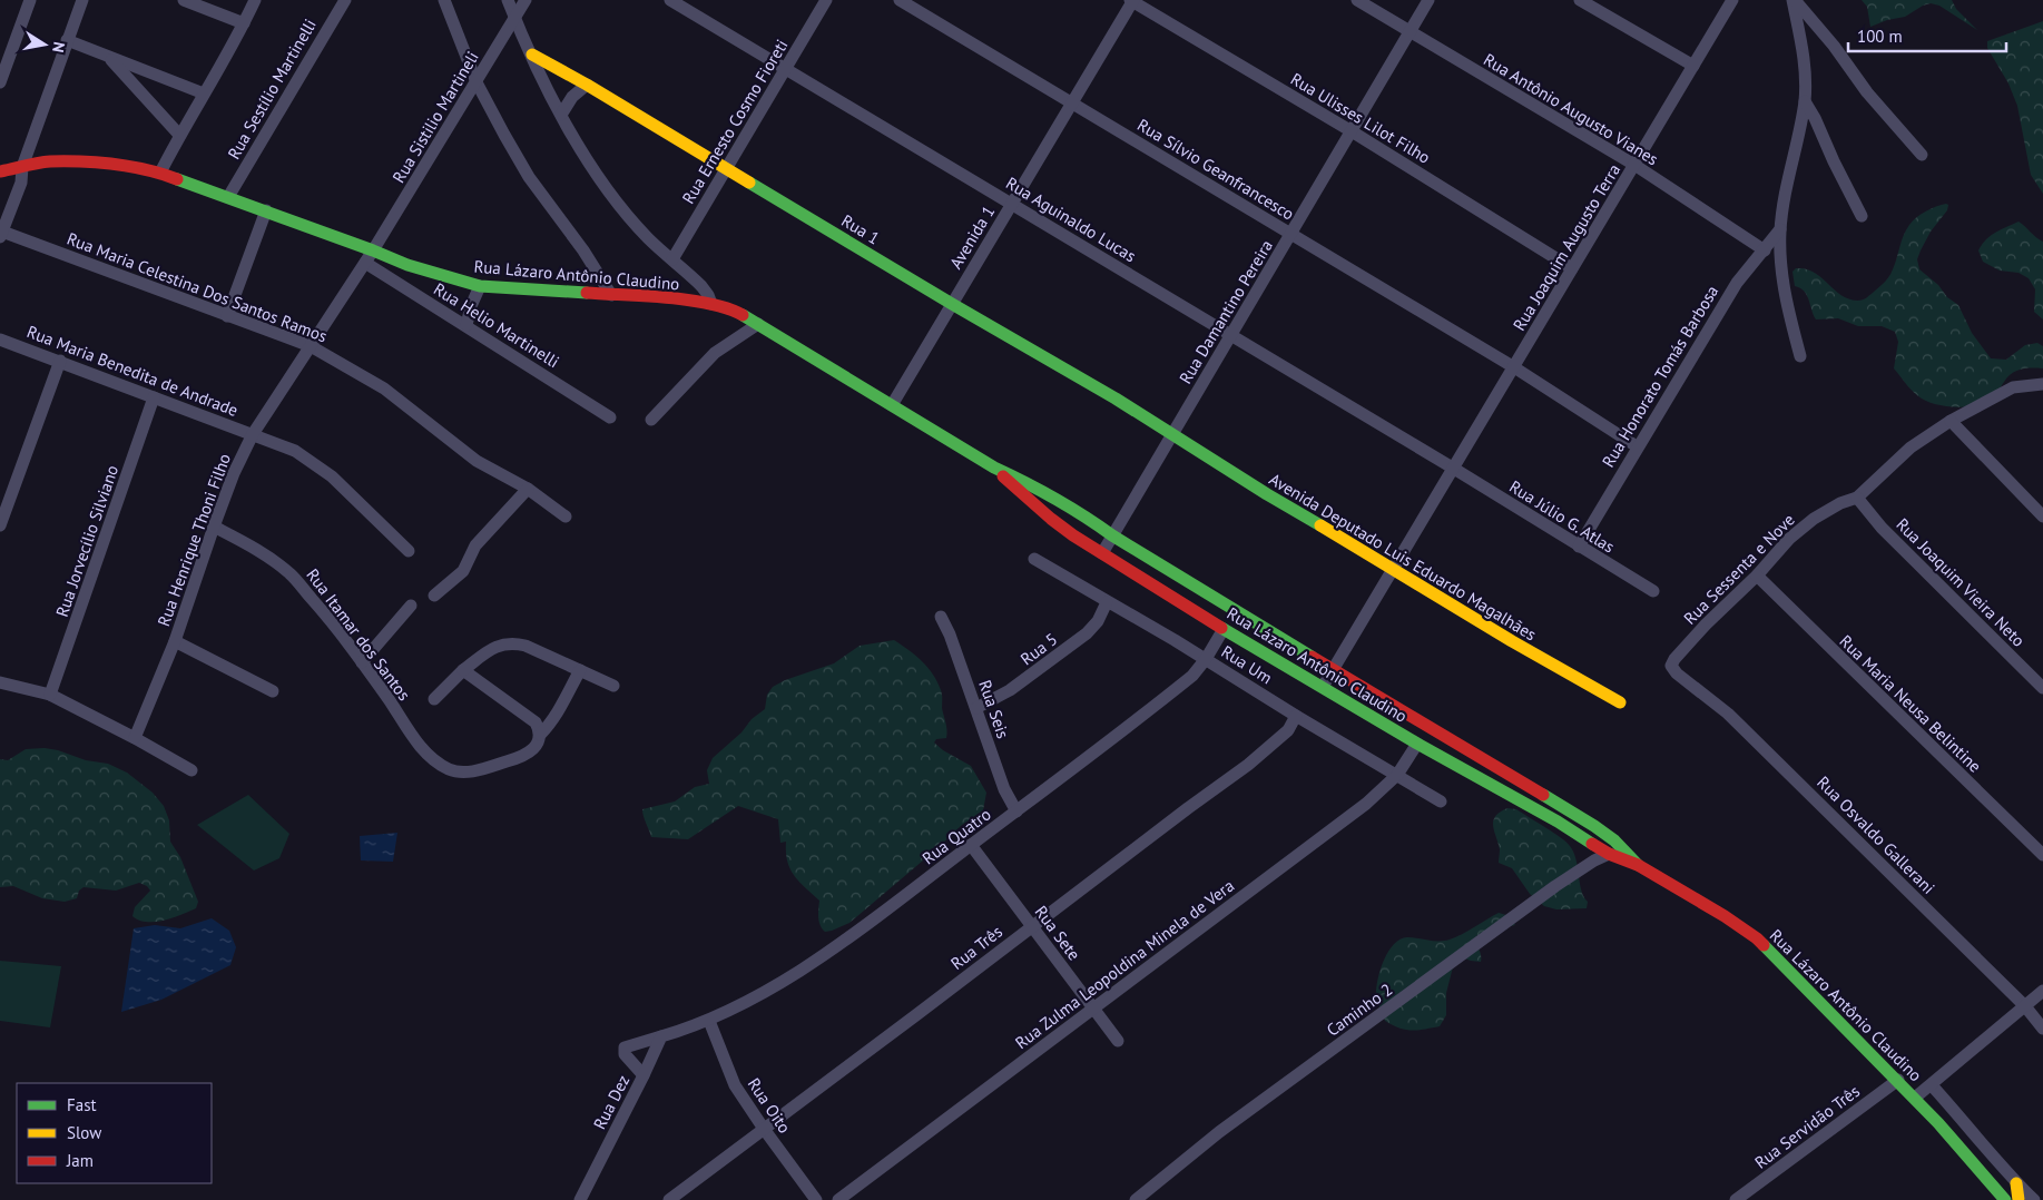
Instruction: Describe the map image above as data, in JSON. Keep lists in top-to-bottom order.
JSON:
{
  "streets": {
    "main road": ["Rua 1", "Rua Lázaro Antônio Claudino", "Avenida Deputado Luis Eduardo Magalhães"],
    "street": [
      "Rua Sestílio Martinelli",
      "Rua Antônio Augusto Vianes",
      "Rua Sistilio Martineli",
      "Rua Ulisses Lilot Filho",
      "Rua Ernesto Cosmo Fioreti",
      "Rua Sílvio Geanfrancesco",
      "Rua Aguinaldo Lucas",
      "Avenida 1",
      "Rua Joaquim Augusto Terra",
      "Rua Maria Celestina Dos Santos Ramos",
      "Rua Damantino Pereira",
      "Rua Helio Martinelli",
      "Rua Maria Benedita de Andrade",
      "Rua Honorato Tomás Barbosa",
      "Rua Júlio G. Atlas",
      "Rua Henrique Thoni Filho",
      "Rua Jorvecílio Silviano",
      "Rua Sessenta e Nove",
      "Rua Joaquim Vieira Neto",
      "Rua Itamar dos Santos",
      "Rua 5",
      "Rua Um",
      "Rua Maria Neusa Belintine",
      "Rua Seis",
      "Rua Osvaldo Gallerani",
      "Rua Quatro",
      "Rua Sete",
      "Rua Três",
      "Rua Zulma Leopoldina Minela de Vera",
      "Caminho 2",
      "Rua Dez",
      "Rua Oito",
      "Rua Servidão Três"
    ]
  },
  "crossings": [
    ["Rua Sestílio Martinelli", "Rua Lázaro Antônio Claudino"],
    ["Rua Antônio Augusto Vianes", "Rua Joaquim Augusto Terra"],
    ["Rua Antônio Augusto Vianes", "Rua Damantino Pereira"],
    ["Rua Antônio Augusto Vianes", "Rua Honorato Tomás Barbosa"],
    ["Rua Sistilio Martineli", "Rua Lázaro Antônio Claudino"],
    ["Rua Sistilio Martineli", "Rua Henrique Thoni Filho"],
    ["Rua Ulisses Lilot Filho", "Avenida 1"],
    ["Rua Ulisses Lilot Filho", "Rua Joaquim Augusto Terra"],
    ["Rua Ulisses Lilot Filho", "Rua Damantino Pereira"],
    ["Rua Ernesto Cosmo Fioreti", "Rua Aguinaldo Lucas"],
    ["Rua Ernesto Cosmo Fioreti", "Rua 1"],
    ["Rua Sílvio Geanfrancesco", "Avenida 1"],
    ["Rua Sílvio Geanfrancesco", "Rua Joaquim Augusto Terra"],
    ["Rua Sílvio Geanfrancesco", "Rua Damantino Pereira"],
    ["Rua Sílvio Geanfrancesco", "Rua Honorato Tomás Barbosa"],
    ["Rua Aguinaldo Lucas", "Avenida 1"],
    ["Rua Aguinaldo Lucas", "Rua Damantino Pereira"],
    ["Rua Aguinaldo Lucas", "Rua Júlio G. Atlas"],
    ["Rua 1", "Avenida 1"],
    ["Rua 1", "Rua Damantino Pereira"],
    ["Rua 1", "Avenida Deputado Luis Eduardo Magalhães"],
    ["Avenida 1", "Rua Lázaro Antônio Claudino"],
    ["Rua Lázaro Antônio Claudino", "Rua Damantino Pereira"],
    ["Rua Lázaro Antônio Claudino", "Rua Henrique Thoni Filho"],
    ["Rua Lázaro Antônio Claudino", "Rua Quatro"],
    ["Rua Lázaro Antônio Claudino", "Rua Zulma Leopoldina Minela de Vera"],
    ["Rua Lázaro Antônio Claudino", "Caminho 2"],
    ["Rua Lázaro Antônio Claudino", "Rua Servidão Três"],
    ["Rua Maria Celestina Dos Santos Ramos", "Rua Henrique Thoni Filho"],
    ["Rua Damantino Pereira", "Avenida Deputado Luis Eduardo Magalhães"],
    ["Rua Helio Martinelli", "Rua Henrique Thoni Filho"],
    ["Rua Maria Benedita de Andrade", "Rua Henrique Thoni Filho"],
    ["Rua Maria Benedita de Andrade", "Rua Jorvecílio Silviano"],
    ["Rua Honorato Tomás Barbosa", "Rua Júlio G. Atlas"],
    ["Rua Henrique Thoni Filho", "Rua Itamar dos Santos"],
    ["Rua Sessenta e Nove", "Rua Joaquim Vieira Neto"],
    ["Rua Sessenta e Nove", "Rua Maria Neusa Belintine"],
    ["Rua Sessenta e Nove", "Rua Osvaldo Gallerani"],
    ["Rua 5", "Rua Um"],
    ["Rua 5", "Rua Seis"],
    ["Rua Um", "Rua Quatro"],
    ["Rua Um", "Rua Três"],
    ["Rua Um", "Rua Zulma Leopoldina Minela de Vera"],
    ["Rua Seis", "Rua Quatro"],
    ["Rua Quatro", "Rua Sete"],
    ["Rua Quatro", "Rua Dez"],
    ["Rua Quatro", "Rua Oito"],
    ["Rua Sete", "Rua Três"],
    ["Rua Sete", "Rua Zulma Leopoldina Minela de Vera"],
    ["Rua Três", "Rua Oito"]
  ],
  "legend": ["Fast", "Slow", "Jam"],
  "scale_bar": "100 m",
  "north": "right"
}
